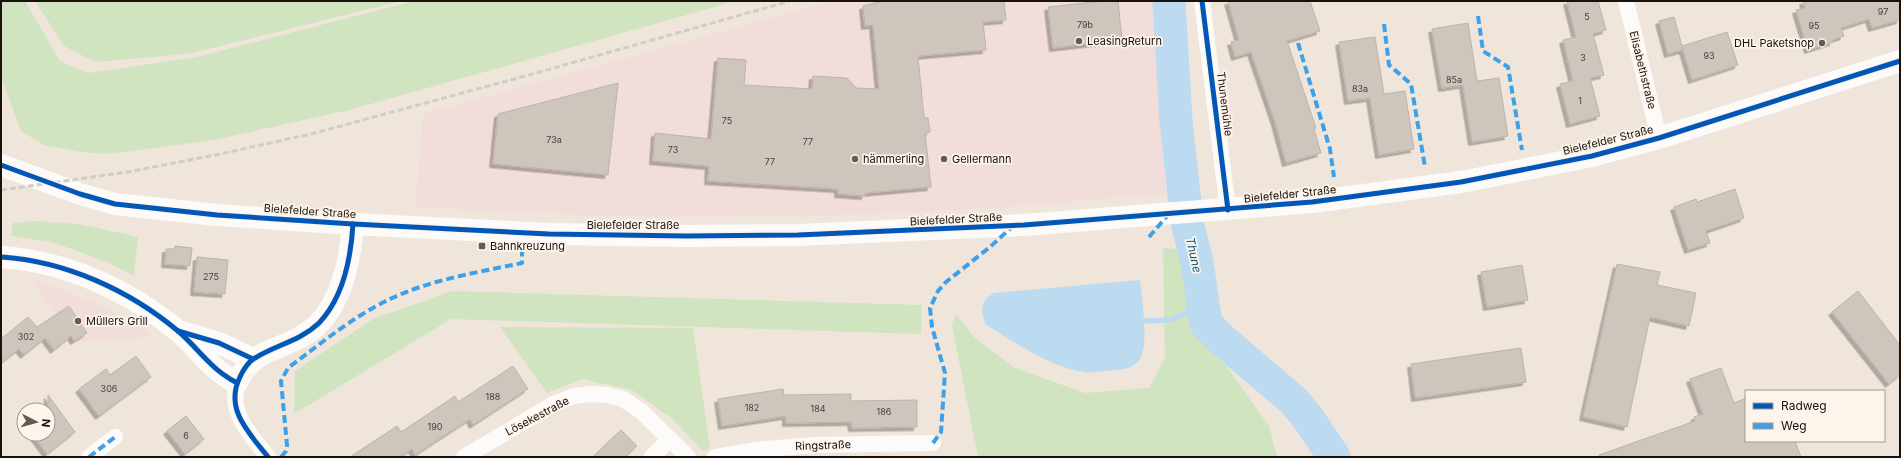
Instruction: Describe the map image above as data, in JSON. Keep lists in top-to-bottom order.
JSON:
{
  "streets": {
    "main road": ["Bielefelder Straße"],
    "street": [
      "Elisabethstraße",
      "Thunemühle",
      "Lösekestraße",
      "Ringstraße"
    ]
  },
  "crossings": [
    ["Elisabethstraße", "Bielefelder Straße"],
    ["Thunemühle", "Bielefelder Straße"]
  ],
  "water": ["Thune"],
  "places": {
    "other": [
      "LeasingReturn",
      "DHL Paketshop",
      "hämmerling",
      "Gellermann",
      "Müllers Grill"
    ],
    "transit": ["Bahnkreuzung"]
  },
  "house_numbers": [
    "97",
    "5",
    "79b",
    "95",
    "93",
    "3",
    "85a",
    "83a",
    "1",
    "75",
    "73a",
    "77",
    "73",
    "77",
    "275",
    "302",
    "306",
    "188",
    "182",
    "184",
    "186",
    "190",
    "6"
  ],
  "legend": ["Radweg", "Weg"],
  "north": "right"
}
